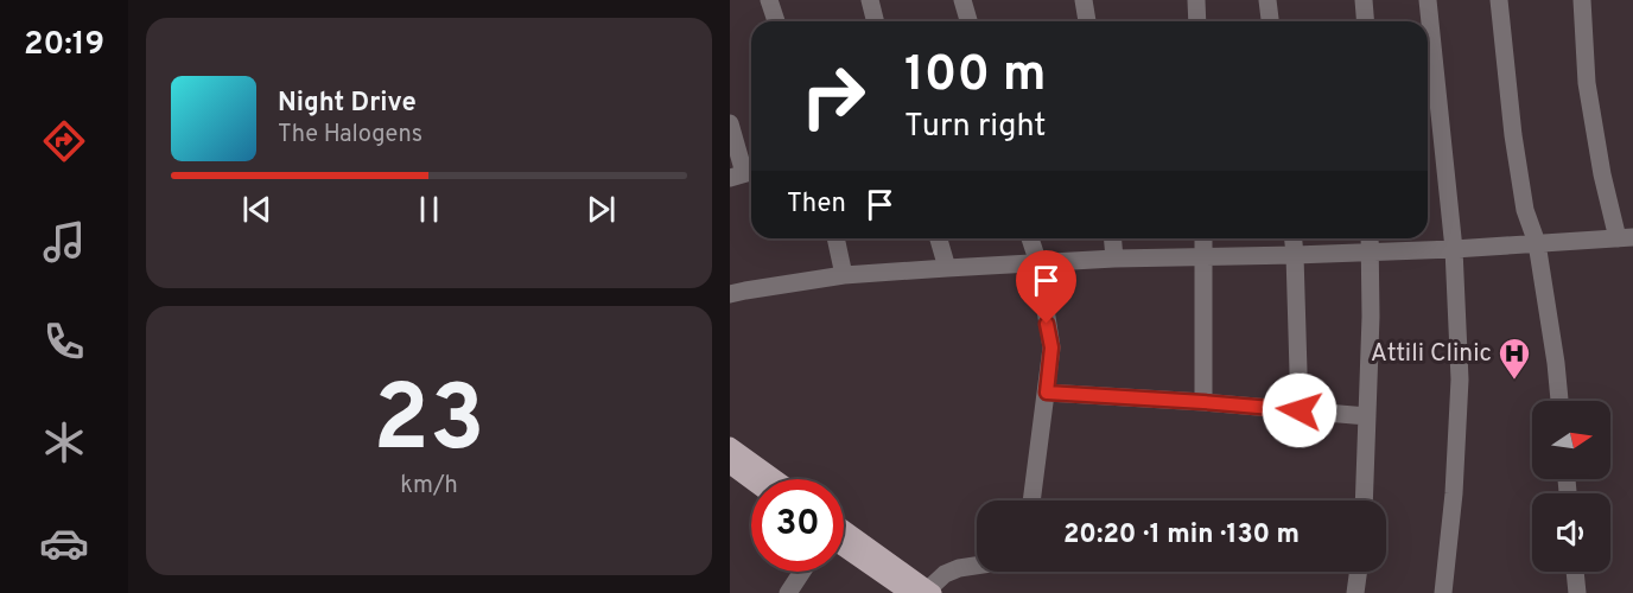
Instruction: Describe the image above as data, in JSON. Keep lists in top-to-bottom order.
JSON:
{
  "places": {
    "hospital": ["Attili Clinic"]
  },
  "north": "right",
  "page": {
    "tabs": "20:19",
    "turn": ["100 m", "Turn right"],
    "song": ["Night Drive", "The Halogens"],
    "then": "Then",
    "tile": ["23", "km/h"],
    "limit": "30",
    "trip": "20:20 · 1 min · 130 m"
  }
}
